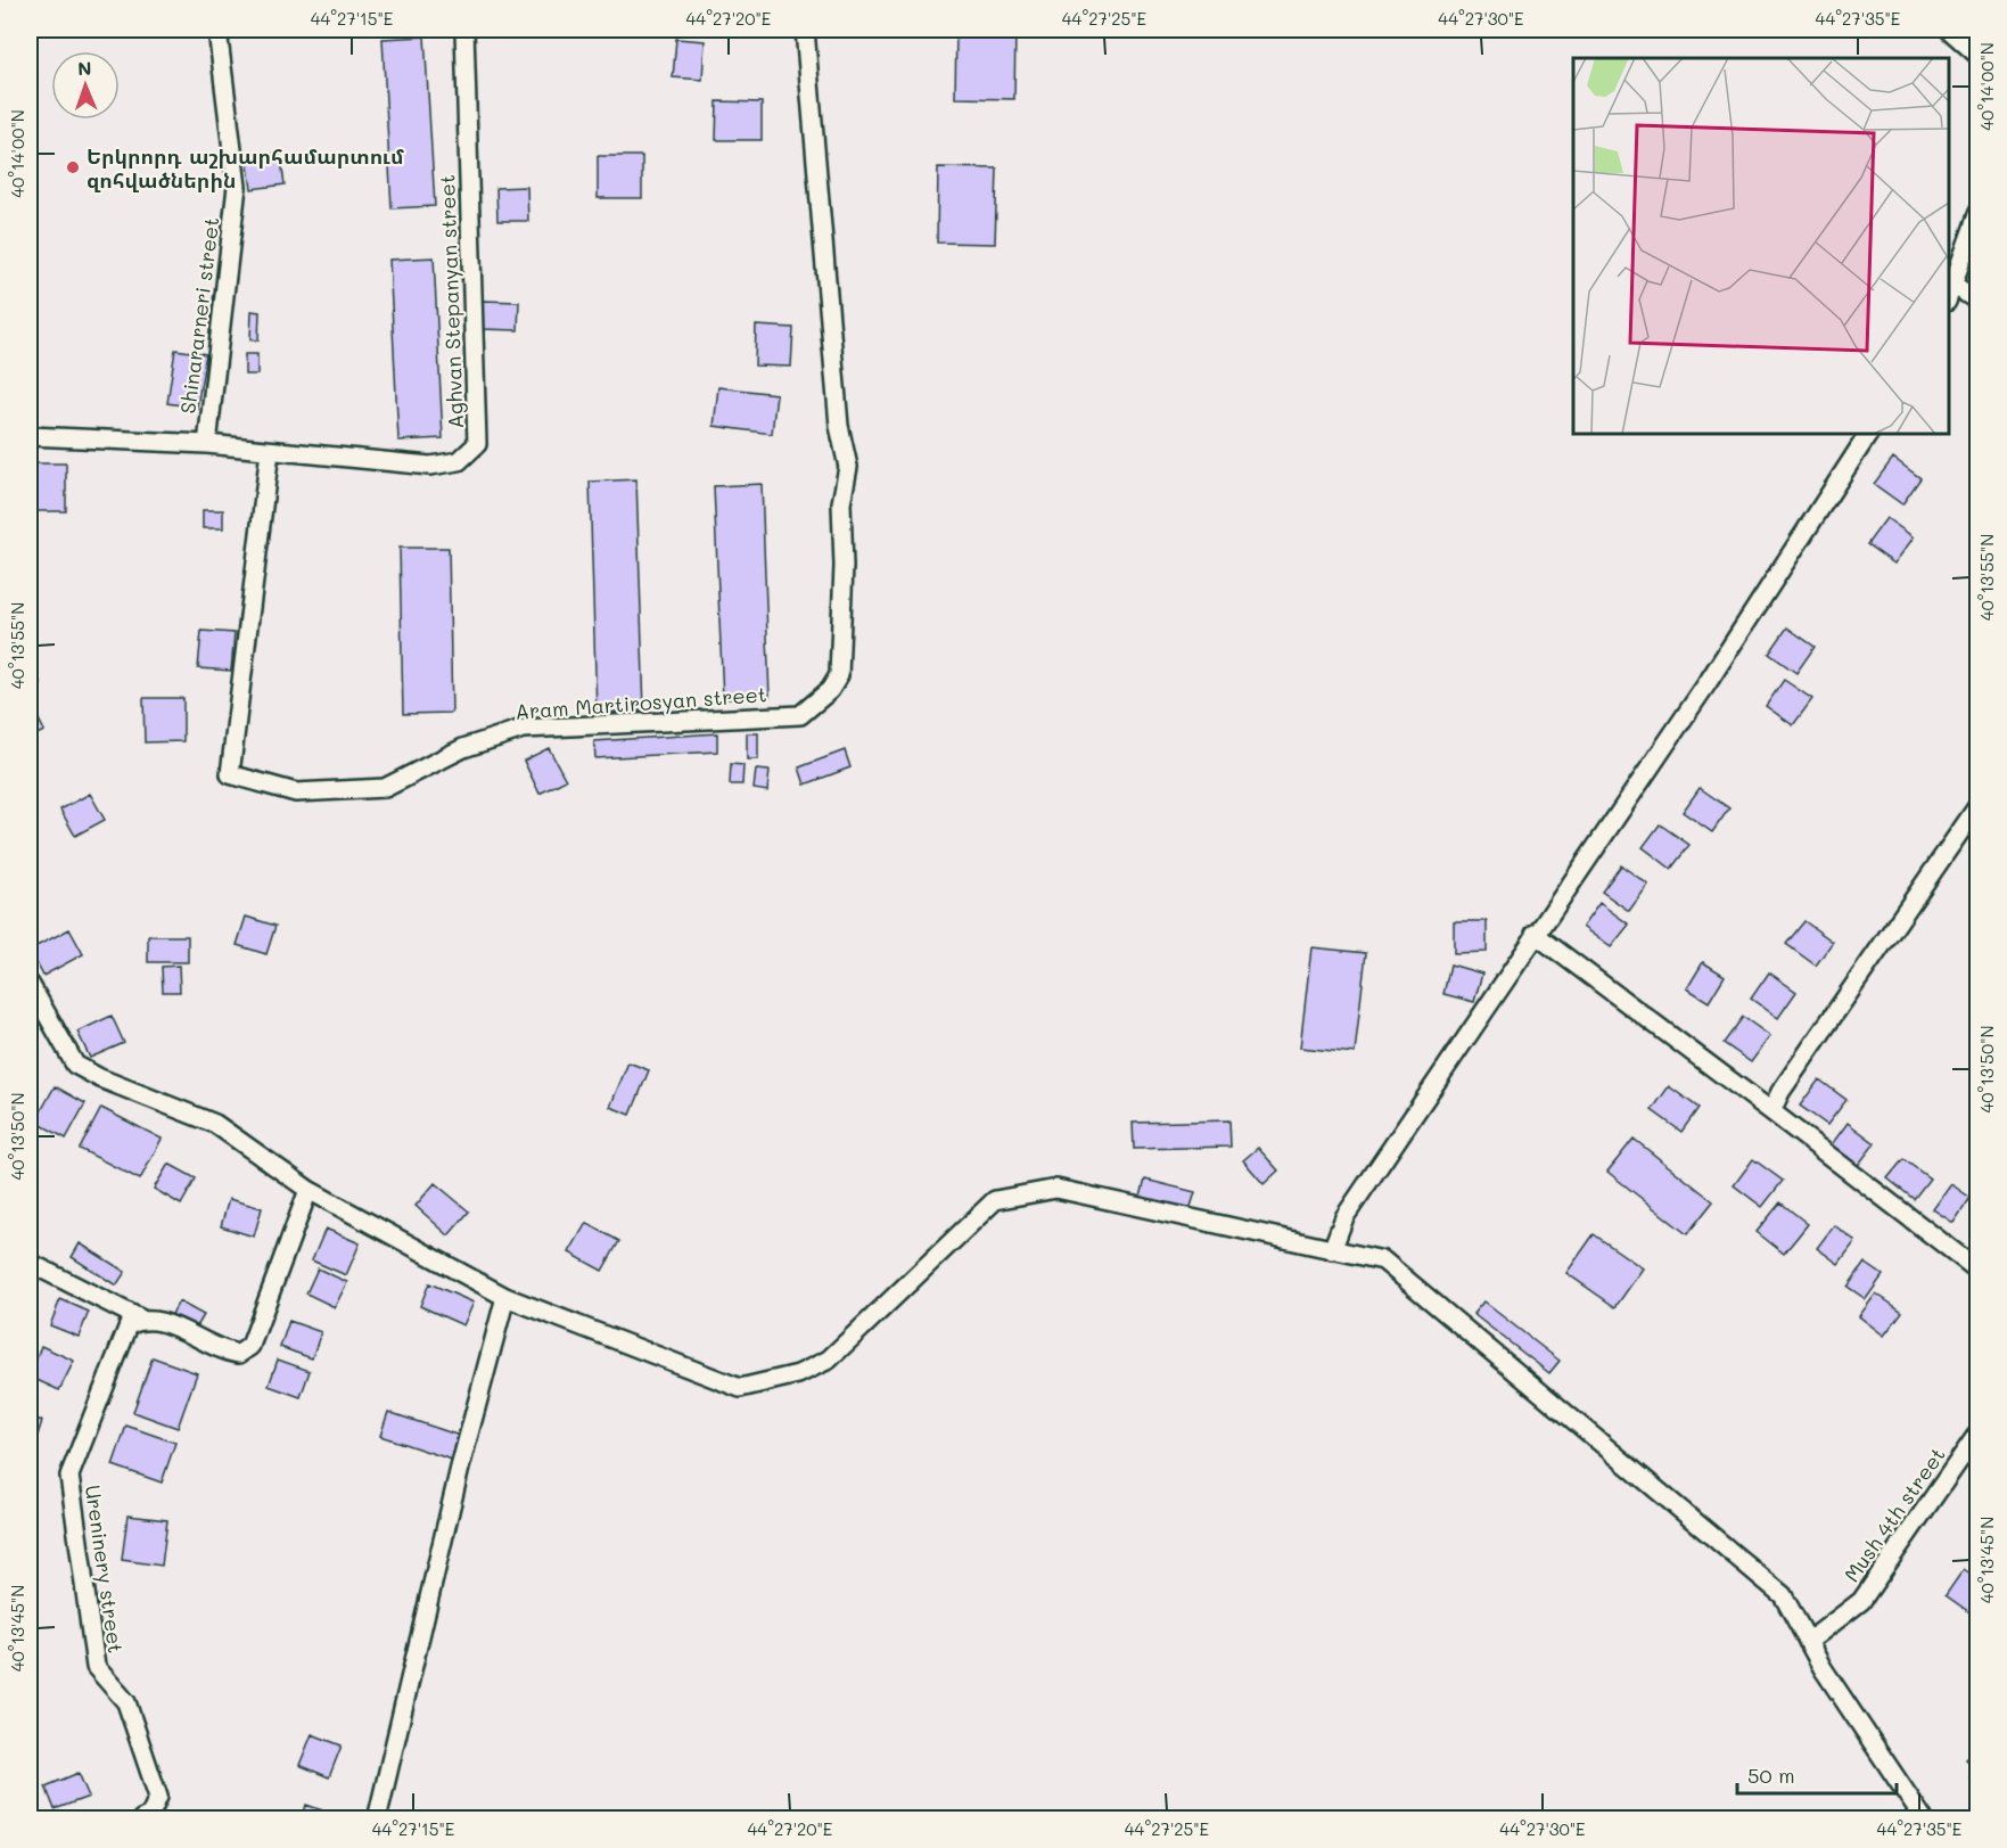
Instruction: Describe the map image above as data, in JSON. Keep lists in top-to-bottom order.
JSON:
{
  "streets": {
    "street": [
      "Aghvan Stepanyan street",
      "Shinararneri street",
      "Aram Martirosyan street",
      "Mush 4th street",
      "Ureninery street"
    ]
  },
  "crossings": [
    ["Aghvan Stepanyan street", "Shinararneri street"],
    ["Aghvan Stepanyan street", "Aram Martirosyan street"]
  ],
  "places": ["Երկրորդ աշխարհամարտում զոհվածներին"],
  "scale_bar": "50 m",
  "north": "top",
  "coordinates": [
    "44°27'15\"E",
    "44°27'20\"E",
    "44°27'25\"E",
    "44°27'30\"E",
    "44°27'35\"E",
    "40°14'00\"N",
    "40°13'55\"N",
    "40°13'50\"N",
    "40°13'45\"N"
  ]
}
